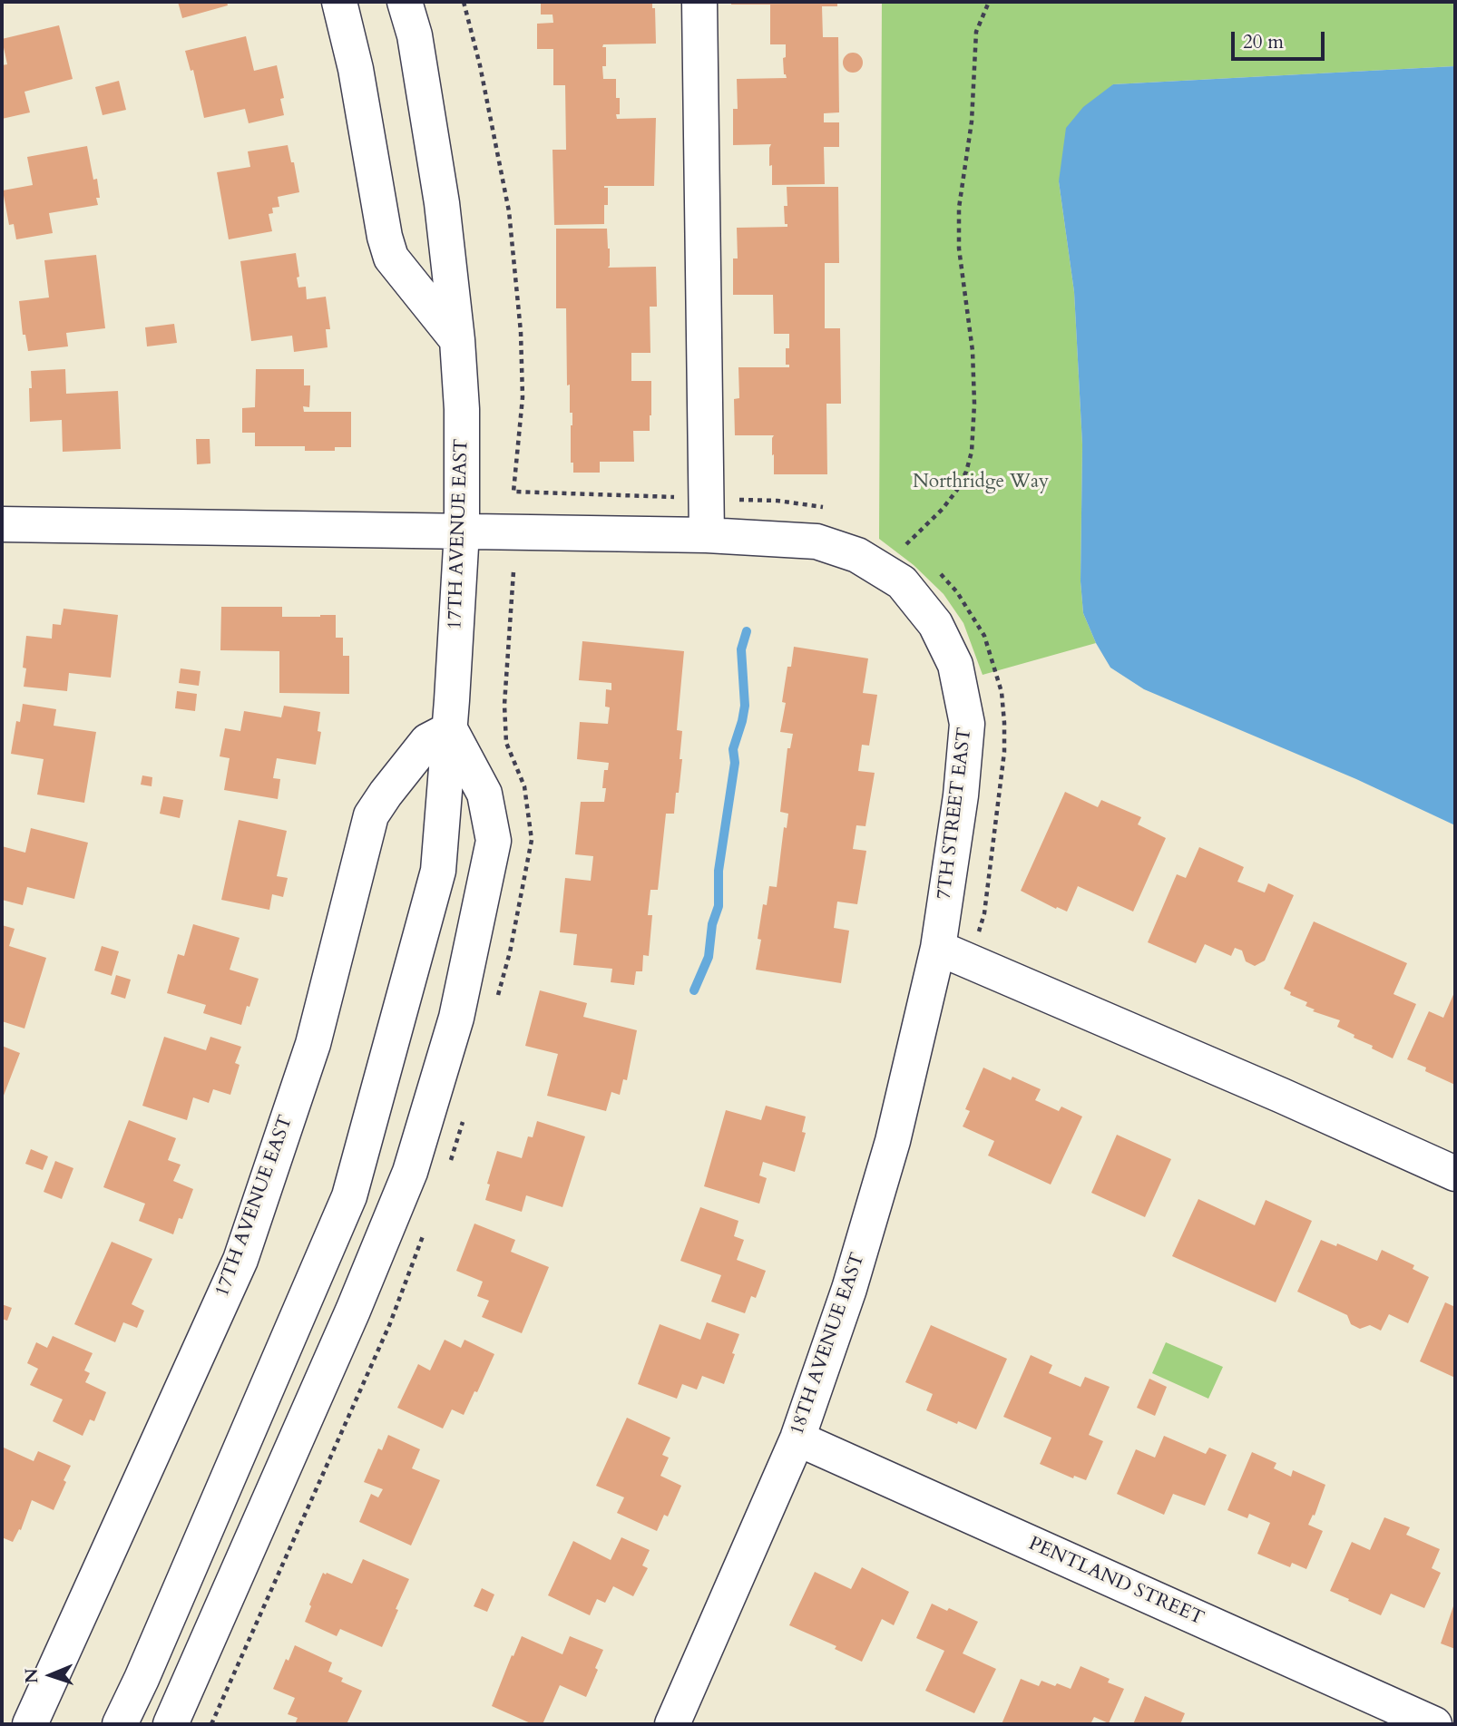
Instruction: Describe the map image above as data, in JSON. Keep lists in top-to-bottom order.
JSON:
{
  "streets": {
    "street": [
      "17TH AVENUE EAST",
      "7TH STREET EAST",
      "18TH AVENUE EAST",
      "PENTLAND STREET"
    ]
  },
  "crossings": [
    ["17TH AVENUE EAST", "7TH STREET EAST"],
    ["7TH STREET EAST", "18TH AVENUE EAST"],
    ["18TH AVENUE EAST", "PENTLAND STREET"]
  ],
  "parks": ["Northridge Way"],
  "scale_bar": "20 m",
  "north": "left"
}
